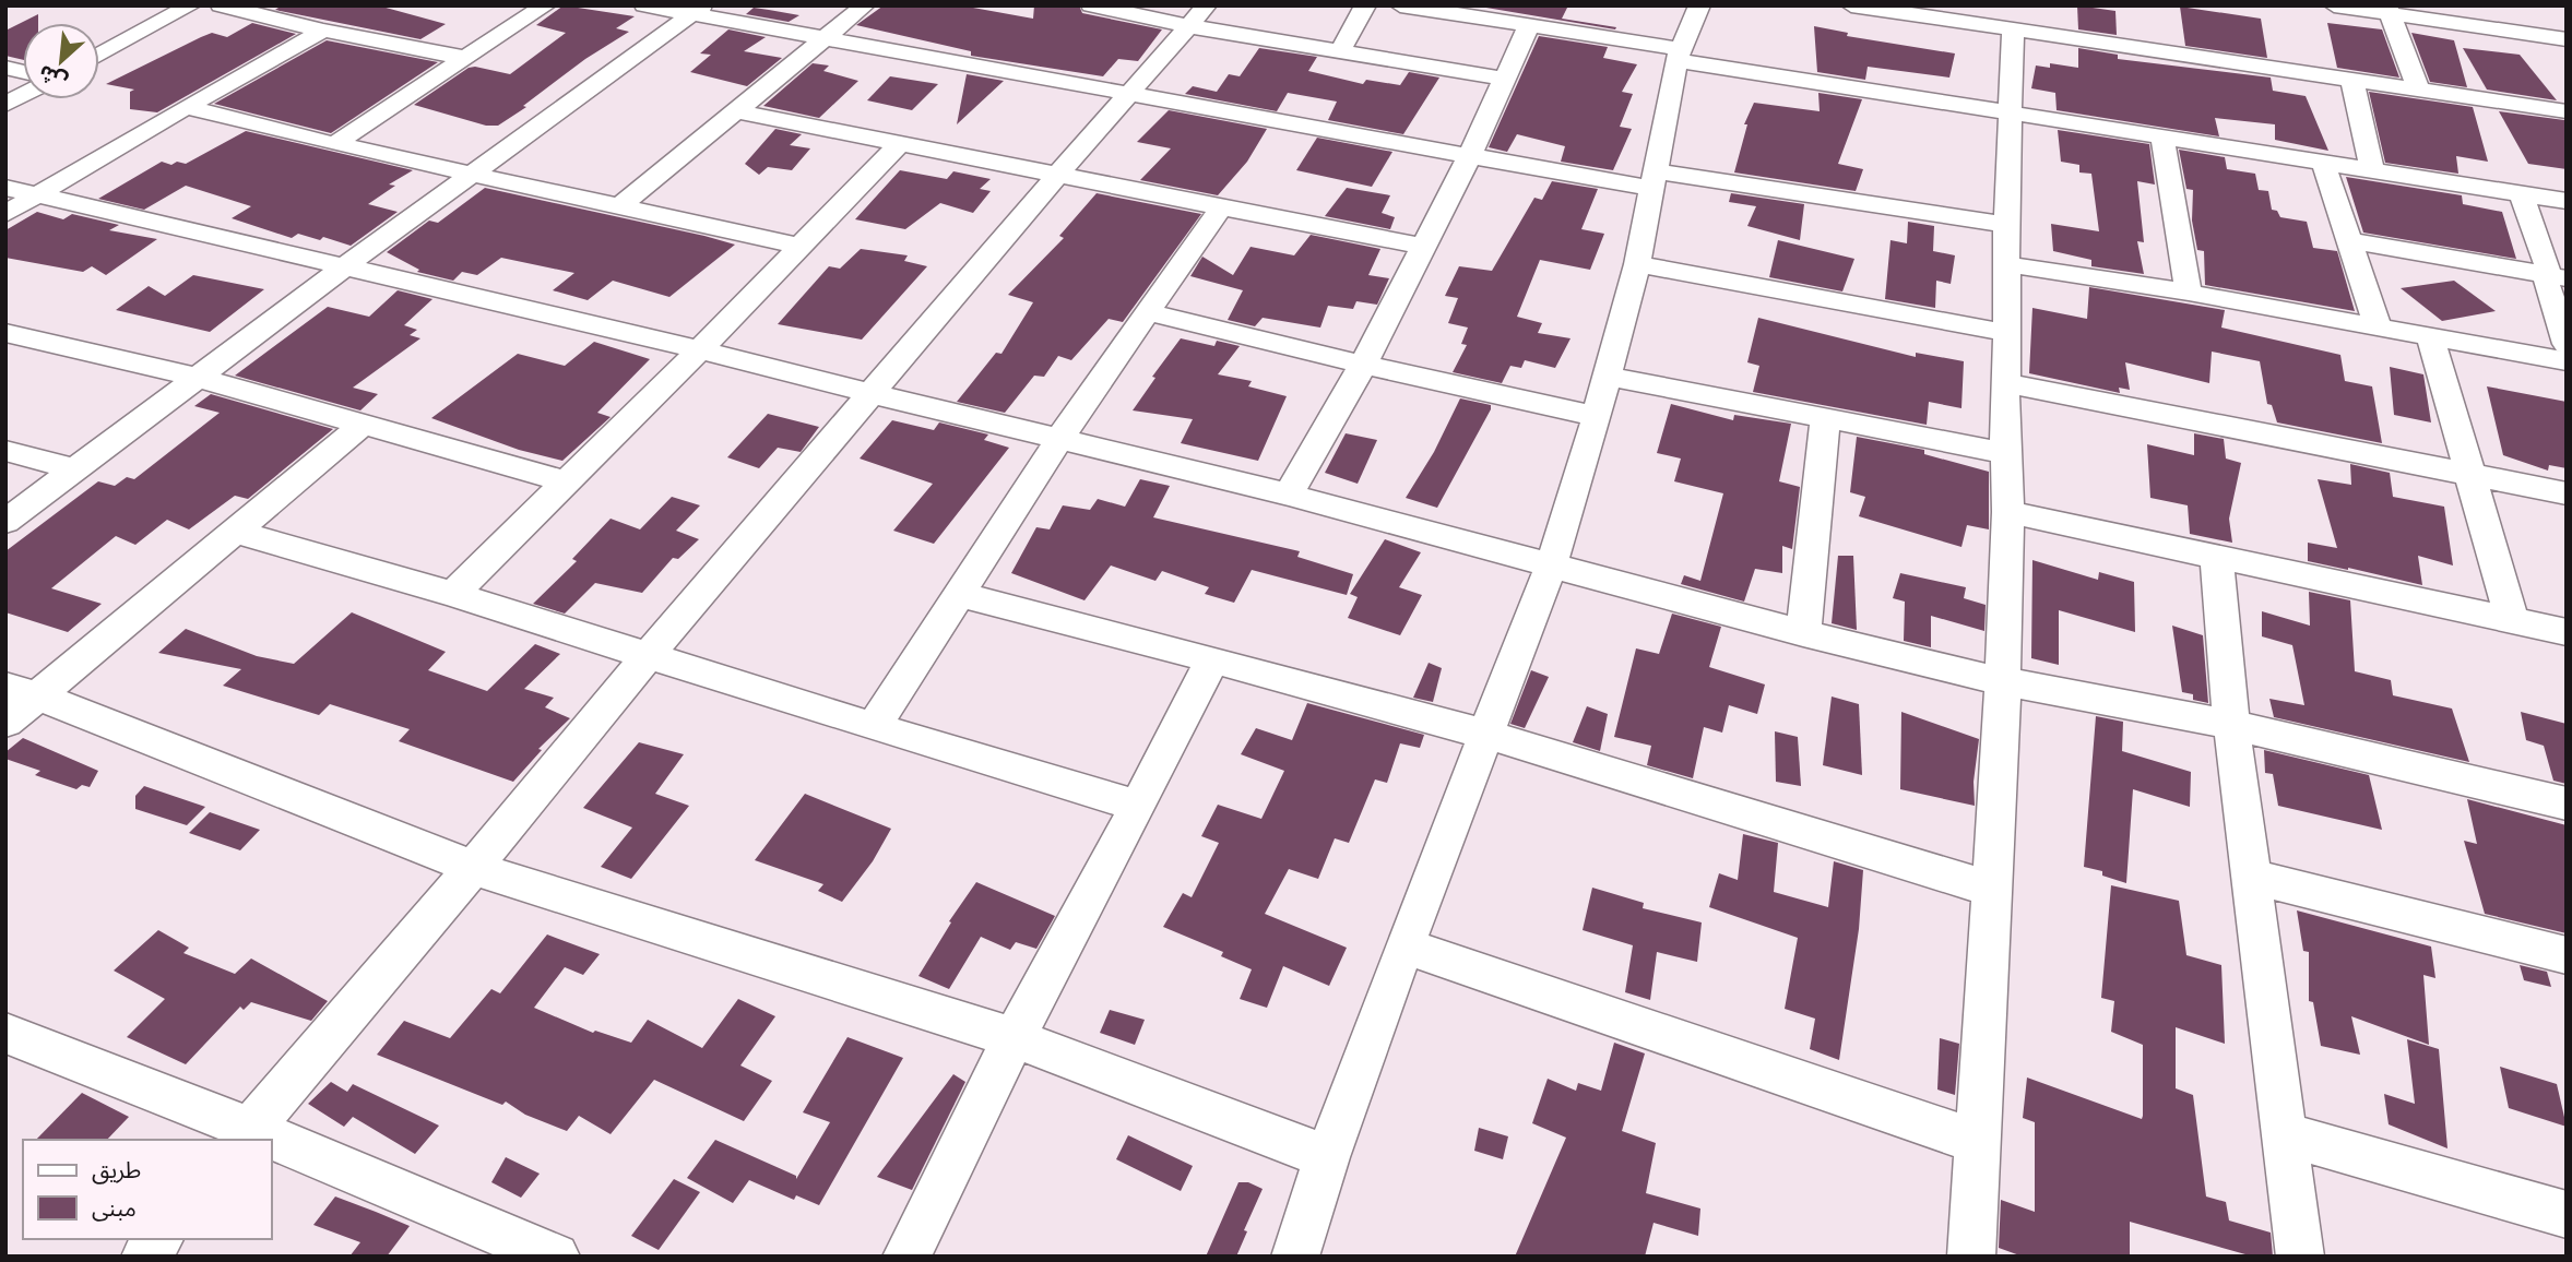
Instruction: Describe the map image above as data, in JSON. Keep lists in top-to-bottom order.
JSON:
{
  "legend": ["طريق", "مبنى"],
  "north": "bottom left"
}
